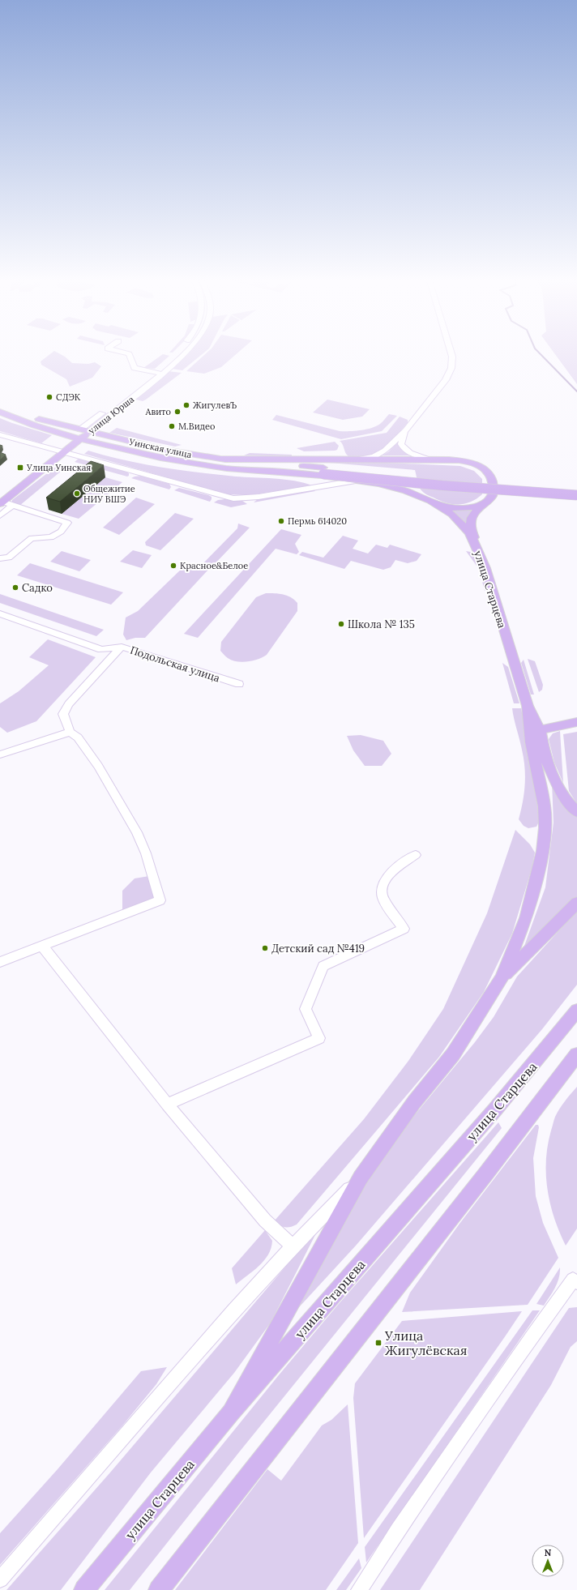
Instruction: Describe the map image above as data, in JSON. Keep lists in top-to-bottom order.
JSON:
{
  "streets": {
    "main road": ["улица Юрша", "Уинская улица", "улица Старцева"],
    "street": ["Подольская улица"]
  },
  "crossings": [
    ["улица Юрша", "Уинская улица"],
    ["Уинская улица", "улица Старцева"]
  ],
  "places": {
    "other": [
      "СДЭК",
      "ЖигулевЪ",
      "Авито",
      "М.Видео",
      "Общежитие НИУ ВШЭ",
      "Пермь 614020",
      "Красное&Белое",
      "Садко",
      "Школа № 135",
      "Детский сад №419"
    ],
    "transit": ["Улица Уинская", "Улица Жигулёвская"]
  },
  "north": "top"
}
